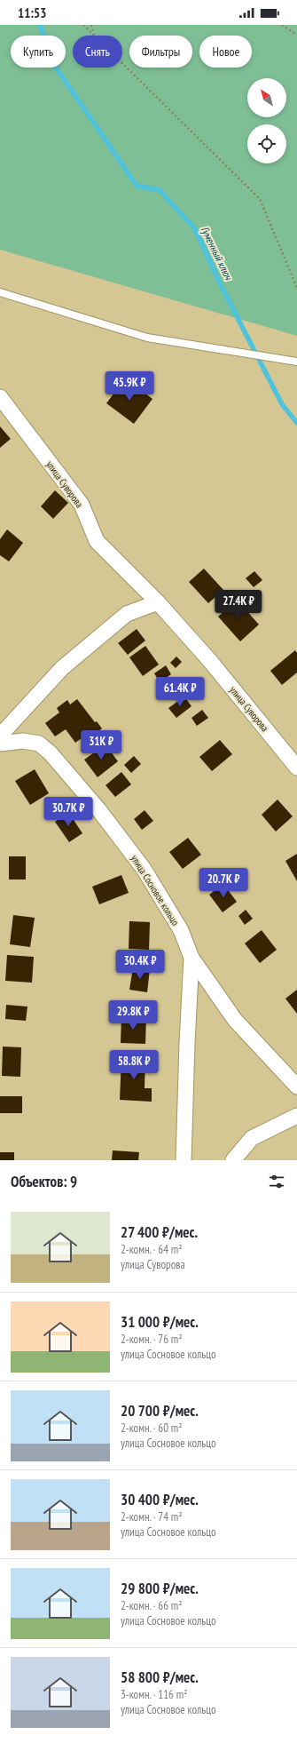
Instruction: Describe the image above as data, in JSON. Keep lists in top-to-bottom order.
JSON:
{
  "streets": {
    "street": ["улица Суворова", "улица Сосновое кольцо"]
  },
  "water": ["Гуменный ключ"],
  "north": "top left",
  "page": {
    "status": "11:53",
    "chip": [
      "Купить",
      "Снять",
      "Фильтры",
      "Новое"
    ],
    "price": [
      "45.9K ₽",
      "27.4K ₽",
      "61.4K ₽",
      "31K ₽",
      "30.7K ₽",
      "20.7K ₽",
      "30.4K ₽",
      "29.8K ₽",
      "58.8K ₽"
    ],
    "heading": "Объектов: 9",
    "list": [
      {
        "name": "27 400 ₽/мес.",
        "note": "2-комн. · 64 m² · улица Суворова"
      },
      {
        "name": "31 000 ₽/мес.",
        "note": "2-комн. · 76 m² · улица Сосновое кольцо"
      },
      {
        "name": "20 700 ₽/мес.",
        "note": "2-комн. · 60 m² · улица Сосновое кольцо"
      },
      {
        "name": "30 400 ₽/мес.",
        "note": "2-комн. · 74 m² · улица Сосновое кольцо"
      },
      {
        "name": "29 800 ₽/мес.",
        "note": "2-комн. · 66 m² · улица Сосновое кольцо"
      },
      {
        "name": "58 800 ₽/мес.",
        "note": "3-комн. · 116 m² · улица Сосновое кольцо"
      }
    ]
  }
}
